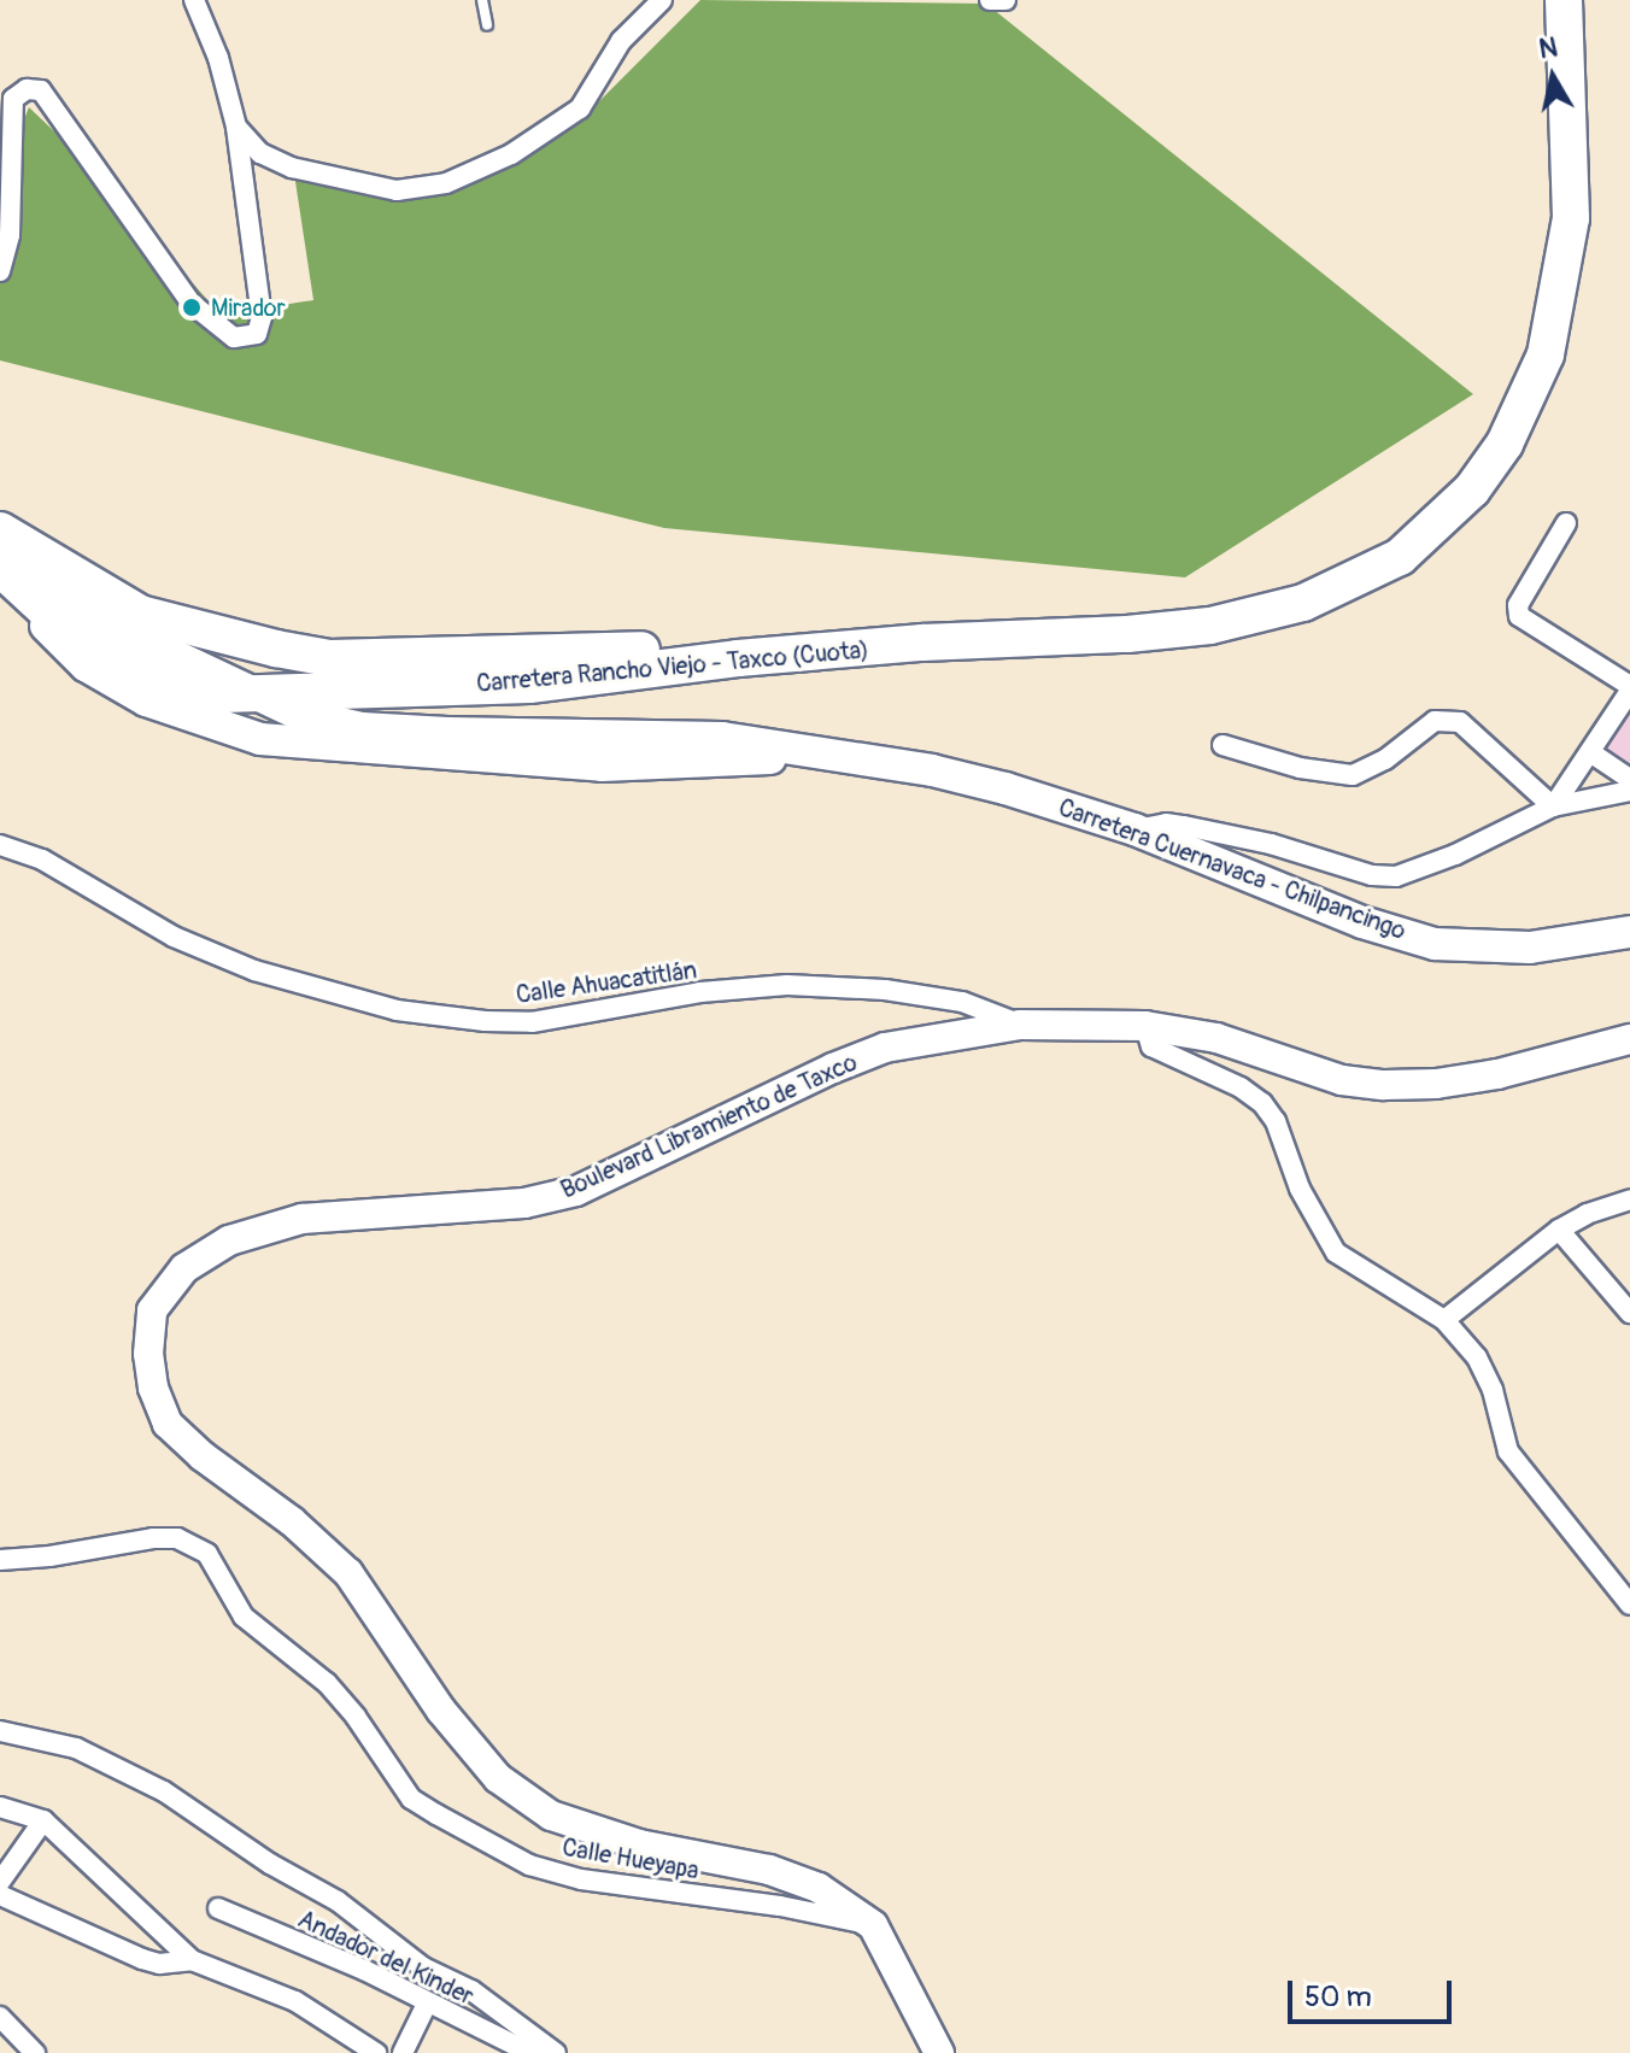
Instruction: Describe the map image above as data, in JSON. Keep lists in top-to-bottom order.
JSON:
{
  "streets": {
    "highway": ["Carretera Rancho Viejo - Taxco (Cuota)"],
    "main road": ["Carretera Cuernavaca - Chilpancingo", "Boulevard Libramiento de Taxco"],
    "street": ["Calle Ahuacatitlán", "Calle Hueyapa", "Andador del Kinder"]
  },
  "crossings": [
    ["Carretera Rancho Viejo - Taxco (Cuota)", "Carretera Cuernavaca - Chilpancingo"],
    ["Calle Ahuacatitlán", "Boulevard Libramiento de Taxco"],
    ["Boulevard Libramiento de Taxco", "Calle Hueyapa"]
  ],
  "places": ["Mirador"],
  "scale_bar": "50 m",
  "north": "top"
}
